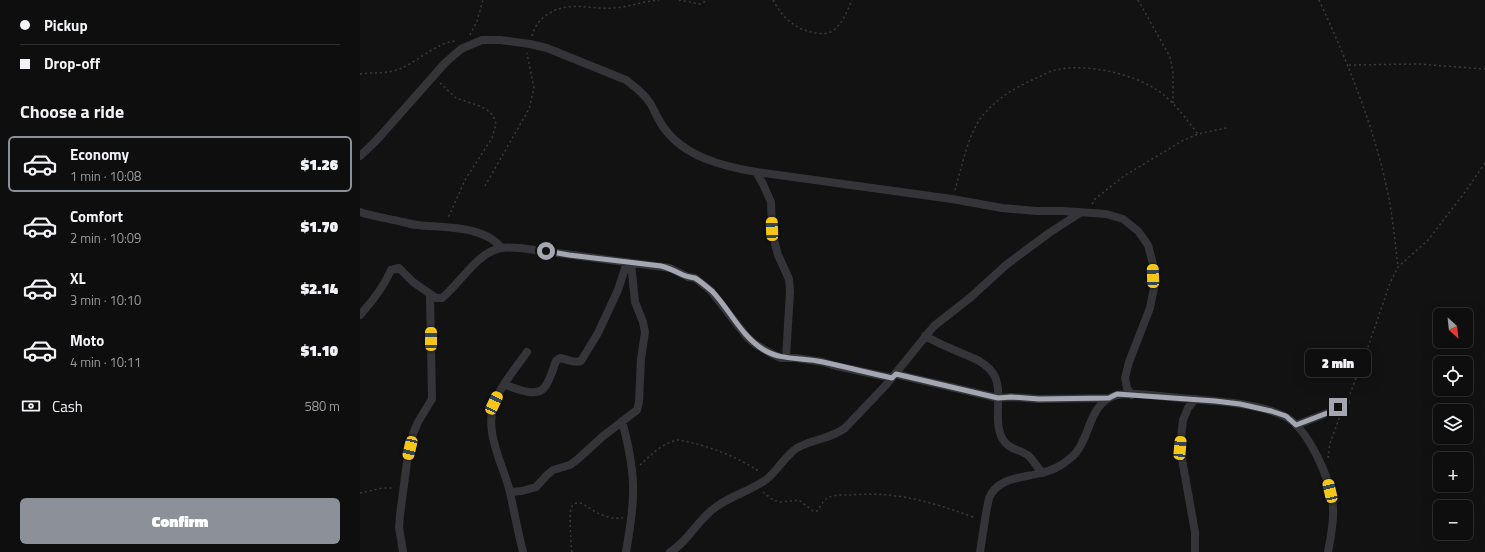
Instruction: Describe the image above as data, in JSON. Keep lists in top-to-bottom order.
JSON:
{
  "north": "bottom right",
  "page": {
    "banner": ["Pickup", "Drop-off"],
    "heading": "Choose a ride",
    "list": [
      {
        "name": "Economy",
        "note": "1 min · 10:08",
        "value": "$1.26"
      },
      {
        "name": "Comfort",
        "note": "2 min · 10:09",
        "value": "$1.70"
      },
      {
        "name": "XL",
        "note": "3 min · 10:10",
        "value": "$2.14"
      },
      {
        "name": "Moto",
        "note": "4 min · 10:11",
        "value": "$1.10"
      }
    ],
    "map_buttons": ["+", "−"],
    "bubble": "2 min",
    "pay": ["Cash", "580 m"],
    "buttons": "Confirm"
  }
}
